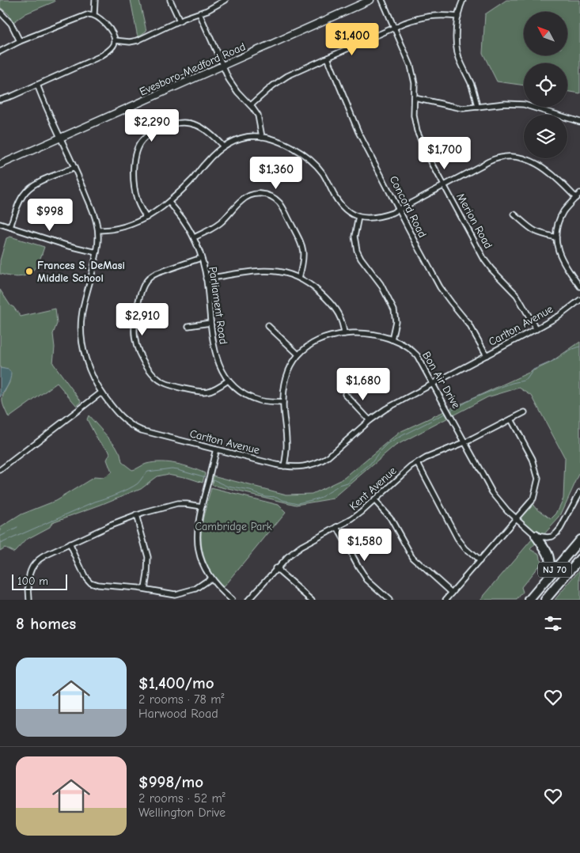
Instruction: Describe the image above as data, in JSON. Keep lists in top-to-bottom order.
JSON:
{
  "streets": {
    "highway": ["NJ 70"],
    "street": [
      "Evesboro-Medford Road",
      "Concord Road",
      "Merion Road",
      "Parliament Road",
      "Carlton Avenue",
      "Bon Air Drive",
      "Kent Avenue"
    ]
  },
  "crossings": [
    ["Evesboro-Medford Road", "Carlton Avenue"],
    ["Concord Road", "Carlton Avenue"],
    ["Merion Road", "Carlton Avenue"],
    ["Parliament Road", "Bon Air Drive"],
    ["Carlton Avenue", "Bon Air Drive"],
    ["Bon Air Drive", "Kent Avenue"]
  ],
  "parks": ["Cambridge Park"],
  "places": ["Frances S. DeMasi Middle School"],
  "scale_bar": "100 m",
  "north": "top left",
  "page": {
    "price": [
      "$1,400",
      "$2,290",
      "$1,700",
      "$1,360",
      "$998",
      "$2,910",
      "$1,680",
      "$1,580"
    ],
    "scale": "100 m",
    "heading": "8 homes",
    "list": [
      {
        "name": "$1,400/mo",
        "note": "2 rooms · 78 m² · Harwood Road"
      },
      {
        "name": "$998/mo",
        "note": "2 rooms · 52 m² · Wellington Drive"
      }
    ]
  }
}
